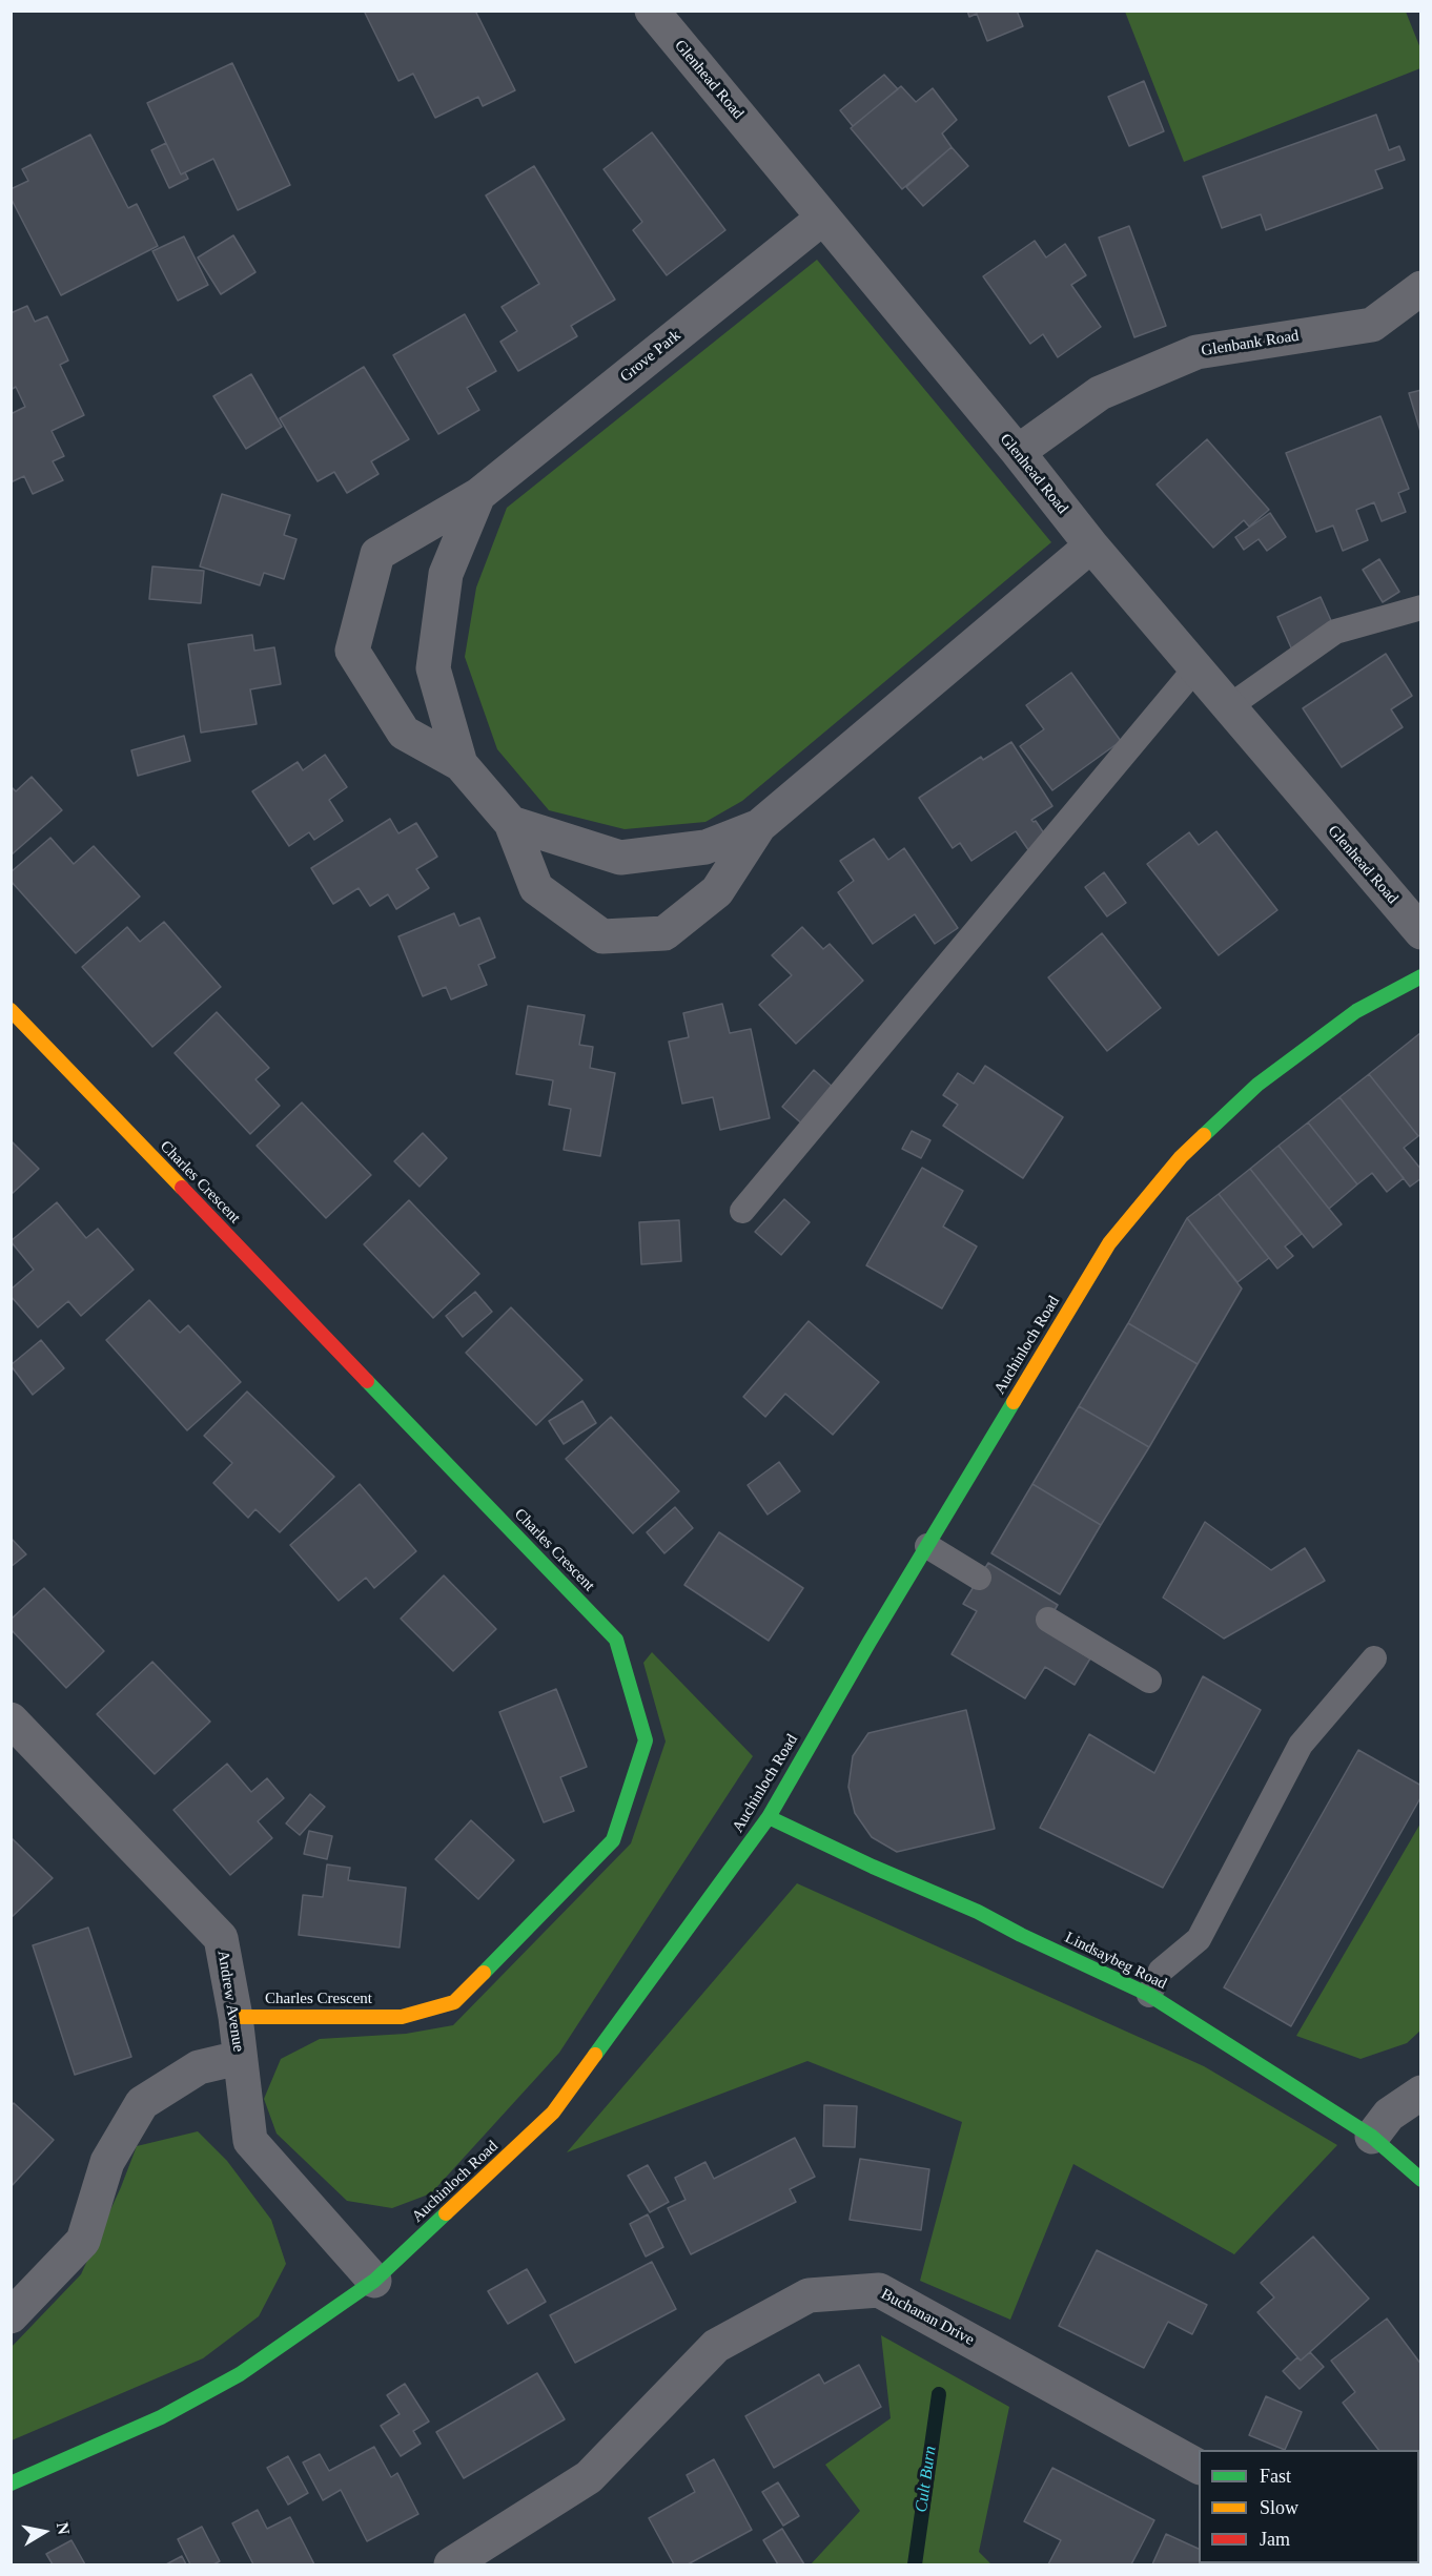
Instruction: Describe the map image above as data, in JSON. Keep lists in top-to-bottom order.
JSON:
{
  "streets": {
    "main road": ["Charles Crescent", "Auchinloch Road", "Lindsaybeg Road"],
    "street": [
      "Glenhead Road",
      "Glenbank Road",
      "Grove Park",
      "Andrew Avenue",
      "Buchanan Drive"
    ]
  },
  "crossings": [
    ["Glenhead Road", "Glenbank Road"],
    ["Glenhead Road", "Grove Park"],
    ["Charles Crescent", "Andrew Avenue"],
    ["Auchinloch Road", "Lindsaybeg Road"],
    ["Auchinloch Road", "Andrew Avenue"]
  ],
  "water": ["Cult Burn"],
  "legend": ["Fast", "Slow", "Jam"],
  "north": "right"
}
